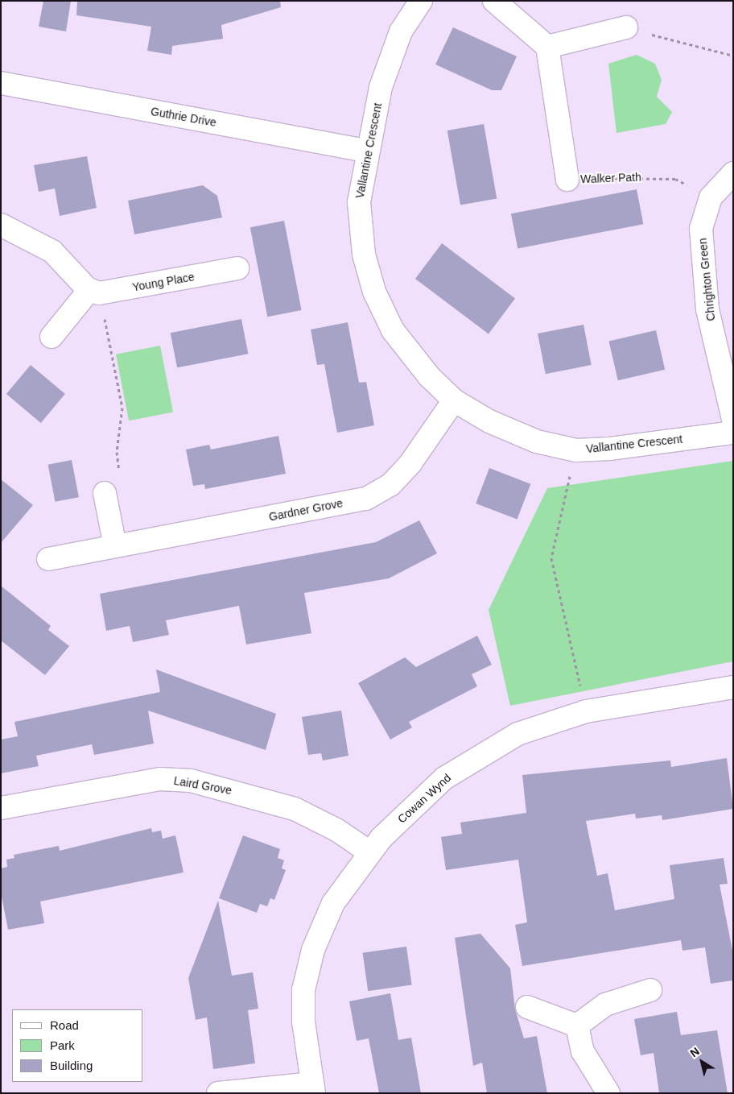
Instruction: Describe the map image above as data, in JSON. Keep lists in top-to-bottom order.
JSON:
{
  "streets": {
    "street": [
      "Guthrie Drive",
      "Vallantine Crescent",
      "Walker Path",
      "Chrighton Green",
      "Young Place",
      "Gardner Grove",
      "Laird Grove",
      "Cowan Wynd"
    ]
  },
  "crossings": [
    ["Guthrie Drive", "Vallantine Crescent"],
    ["Vallantine Crescent", "Gardner Grove"],
    ["Walker Path", "Chrighton Green"],
    ["Laird Grove", "Cowan Wynd"]
  ],
  "legend": ["Road", "Park", "Building"],
  "north": "top left"
}
